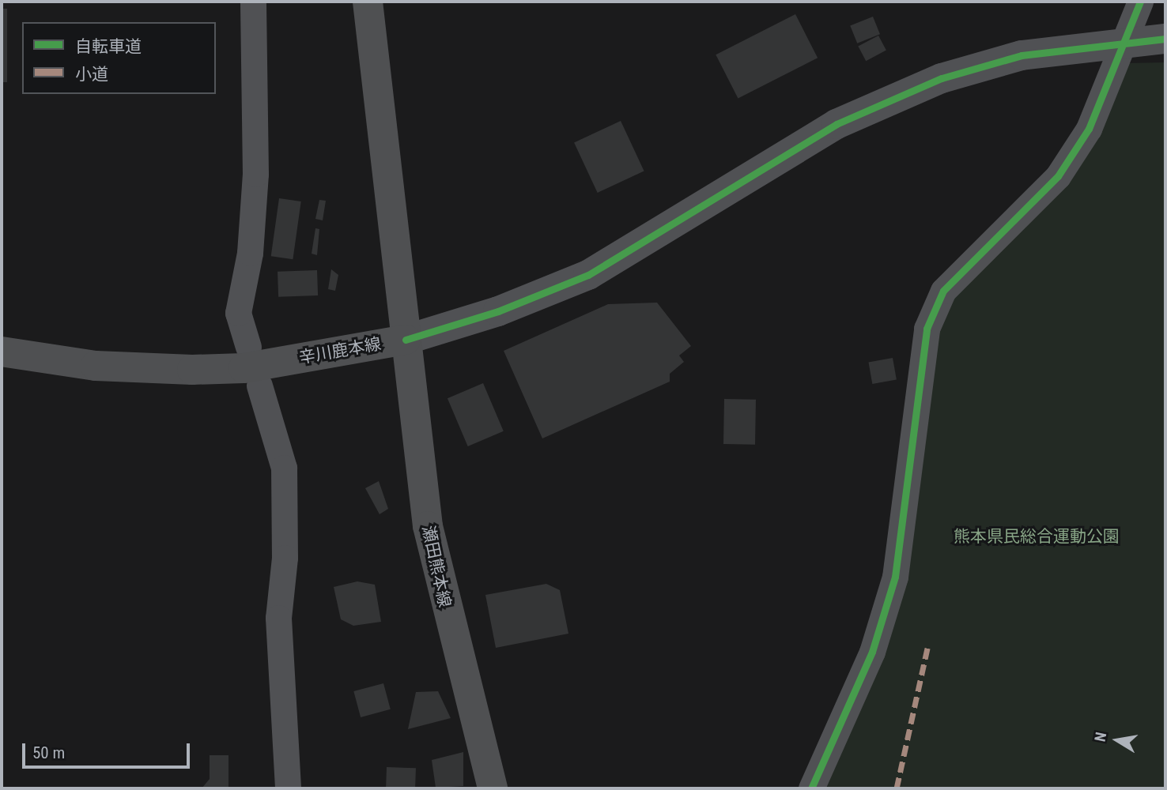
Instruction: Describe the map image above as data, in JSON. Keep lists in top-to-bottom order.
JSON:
{
  "streets": {
    "main road": ["辛川鹿本線", "瀬田熊本線"]
  },
  "crossings": [
    ["辛川鹿本線", "瀬田熊本線"]
  ],
  "parks": ["熊本県民総合運動公園"],
  "legend": ["自転車道", "小道"],
  "scale_bar": "50 m",
  "north": "left"
}
